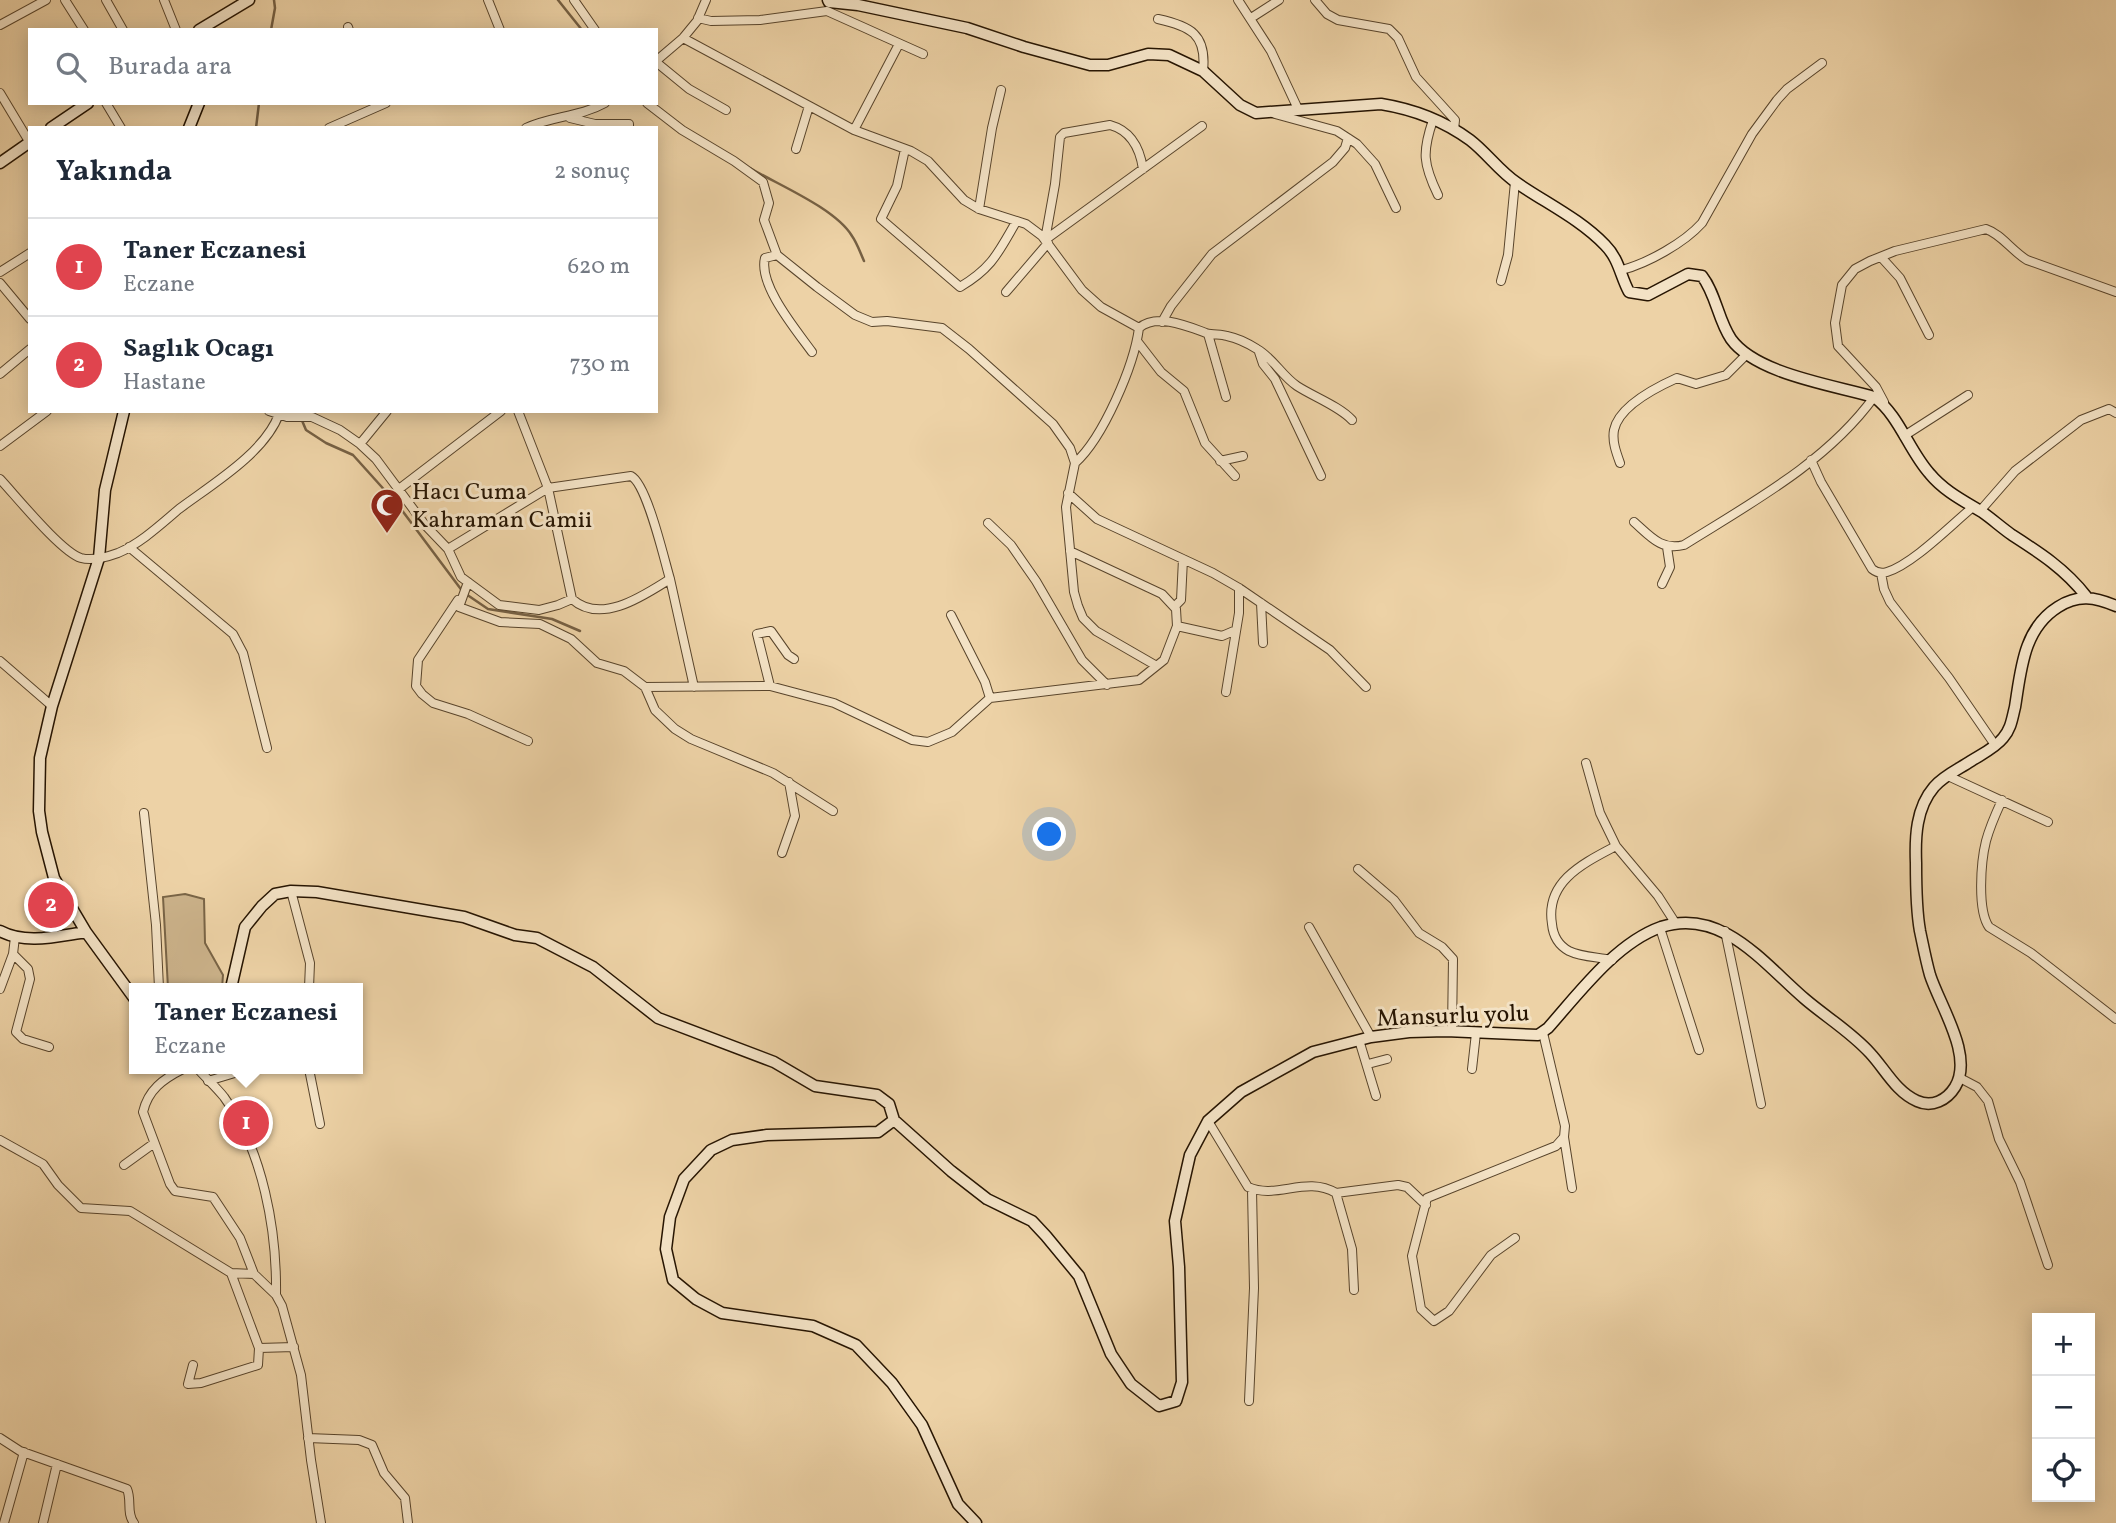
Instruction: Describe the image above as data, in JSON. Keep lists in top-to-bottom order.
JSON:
{
  "streets": {
    "street": ["Mansurlu yolu"]
  },
  "places": {
    "mosque": ["Hacı Cuma Kahraman Camii"]
  },
  "page": {
    "search": "Burada ara",
    "heading": ["Yakında", "2 sonuç"],
    "list": [
      {
        "mark": "1",
        "name": "Taner Eczanesi",
        "note": "Eczane",
        "value": "620 m"
      },
      {
        "mark": "2",
        "name": "Saglık Ocagı",
        "note": "Hastane",
        "value": "730 m"
      }
    ],
    "pins": ["2", "1"],
    "popup": ["Taner Eczanesi", "Eczane"],
    "map_buttons": ["+", "−"]
  }
}
